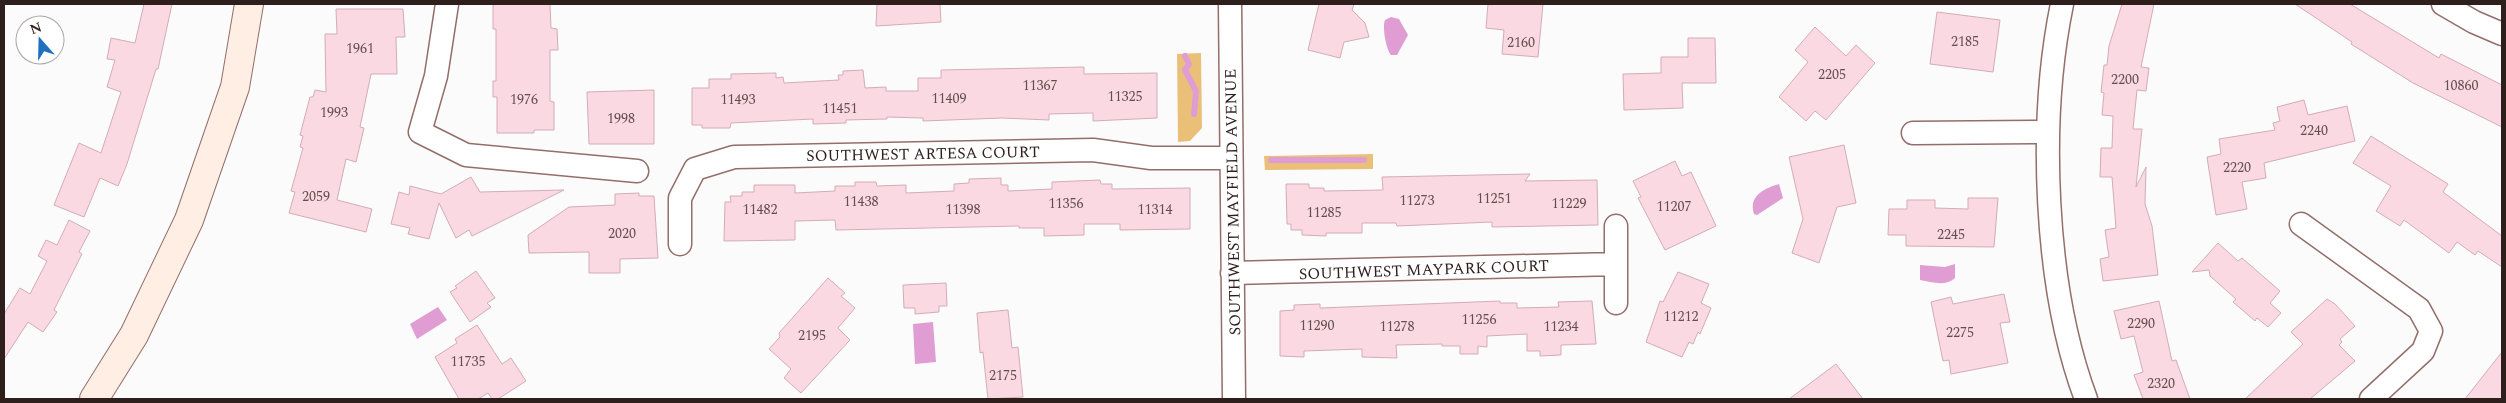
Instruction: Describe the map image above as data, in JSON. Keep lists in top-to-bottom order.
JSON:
{
  "streets": {
    "street": ["SOUTHWEST ARTESA COURT", "SOUTHWEST MAYFIELD AVENUE", "SOUTHWEST MAYPARK COURT"]
  },
  "crossings": [
    ["SOUTHWEST ARTESA COURT", "SOUTHWEST MAYFIELD AVENUE"],
    ["SOUTHWEST MAYFIELD AVENUE", "SOUTHWEST MAYPARK COURT"]
  ],
  "house_numbers": [
    "2185",
    "2160",
    "1961",
    "2205",
    "2200",
    "11367",
    "10860",
    "11325",
    "11409",
    "1976",
    "11493",
    "11451",
    "1993",
    "1998",
    "2240",
    "2220",
    "2059",
    "11251",
    "11273",
    "11438",
    "11356",
    "11229",
    "11207",
    "11482",
    "11398",
    "11314",
    "11285",
    "2020",
    "2245",
    "11212",
    "11256",
    "2290",
    "11290",
    "11278",
    "11234",
    "2275",
    "2195",
    "11735",
    "2175",
    "2320"
  ],
  "north": "top"
}
